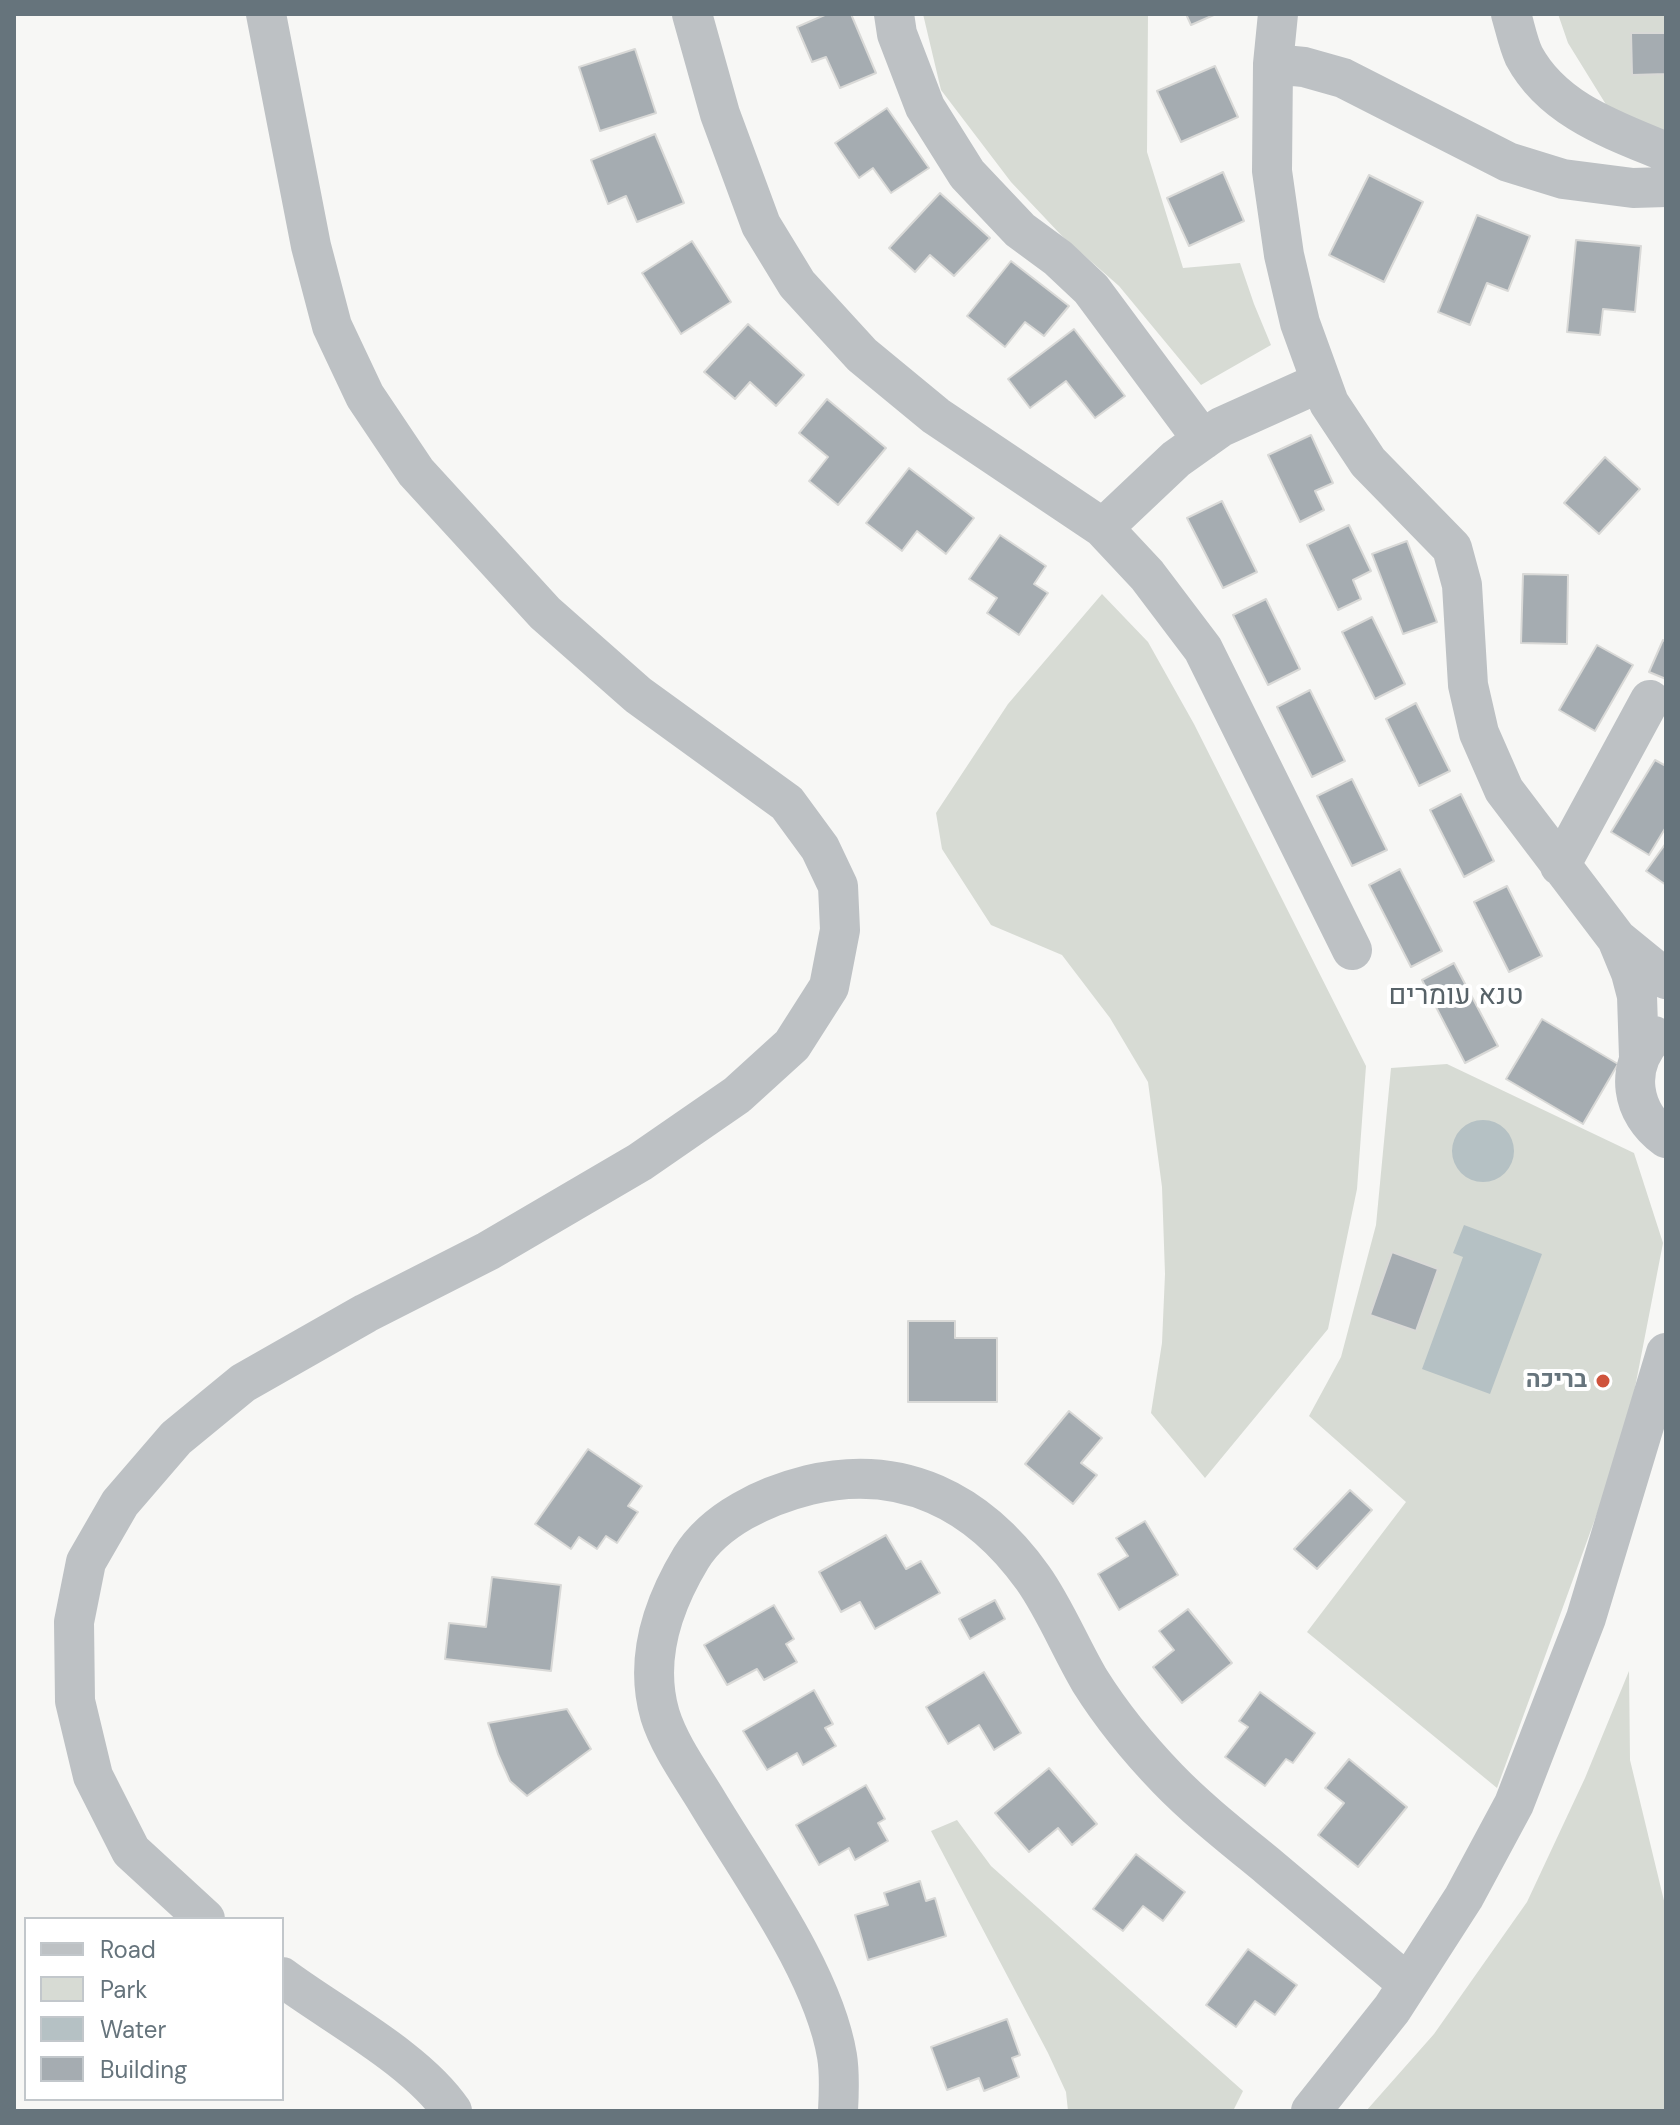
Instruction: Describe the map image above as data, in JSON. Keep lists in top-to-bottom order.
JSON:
{
  "districts": ["טנא עומרים"],
  "places": ["בריכה"],
  "legend": [
    "Road",
    "Park",
    "Water",
    "Building"
  ]
}
